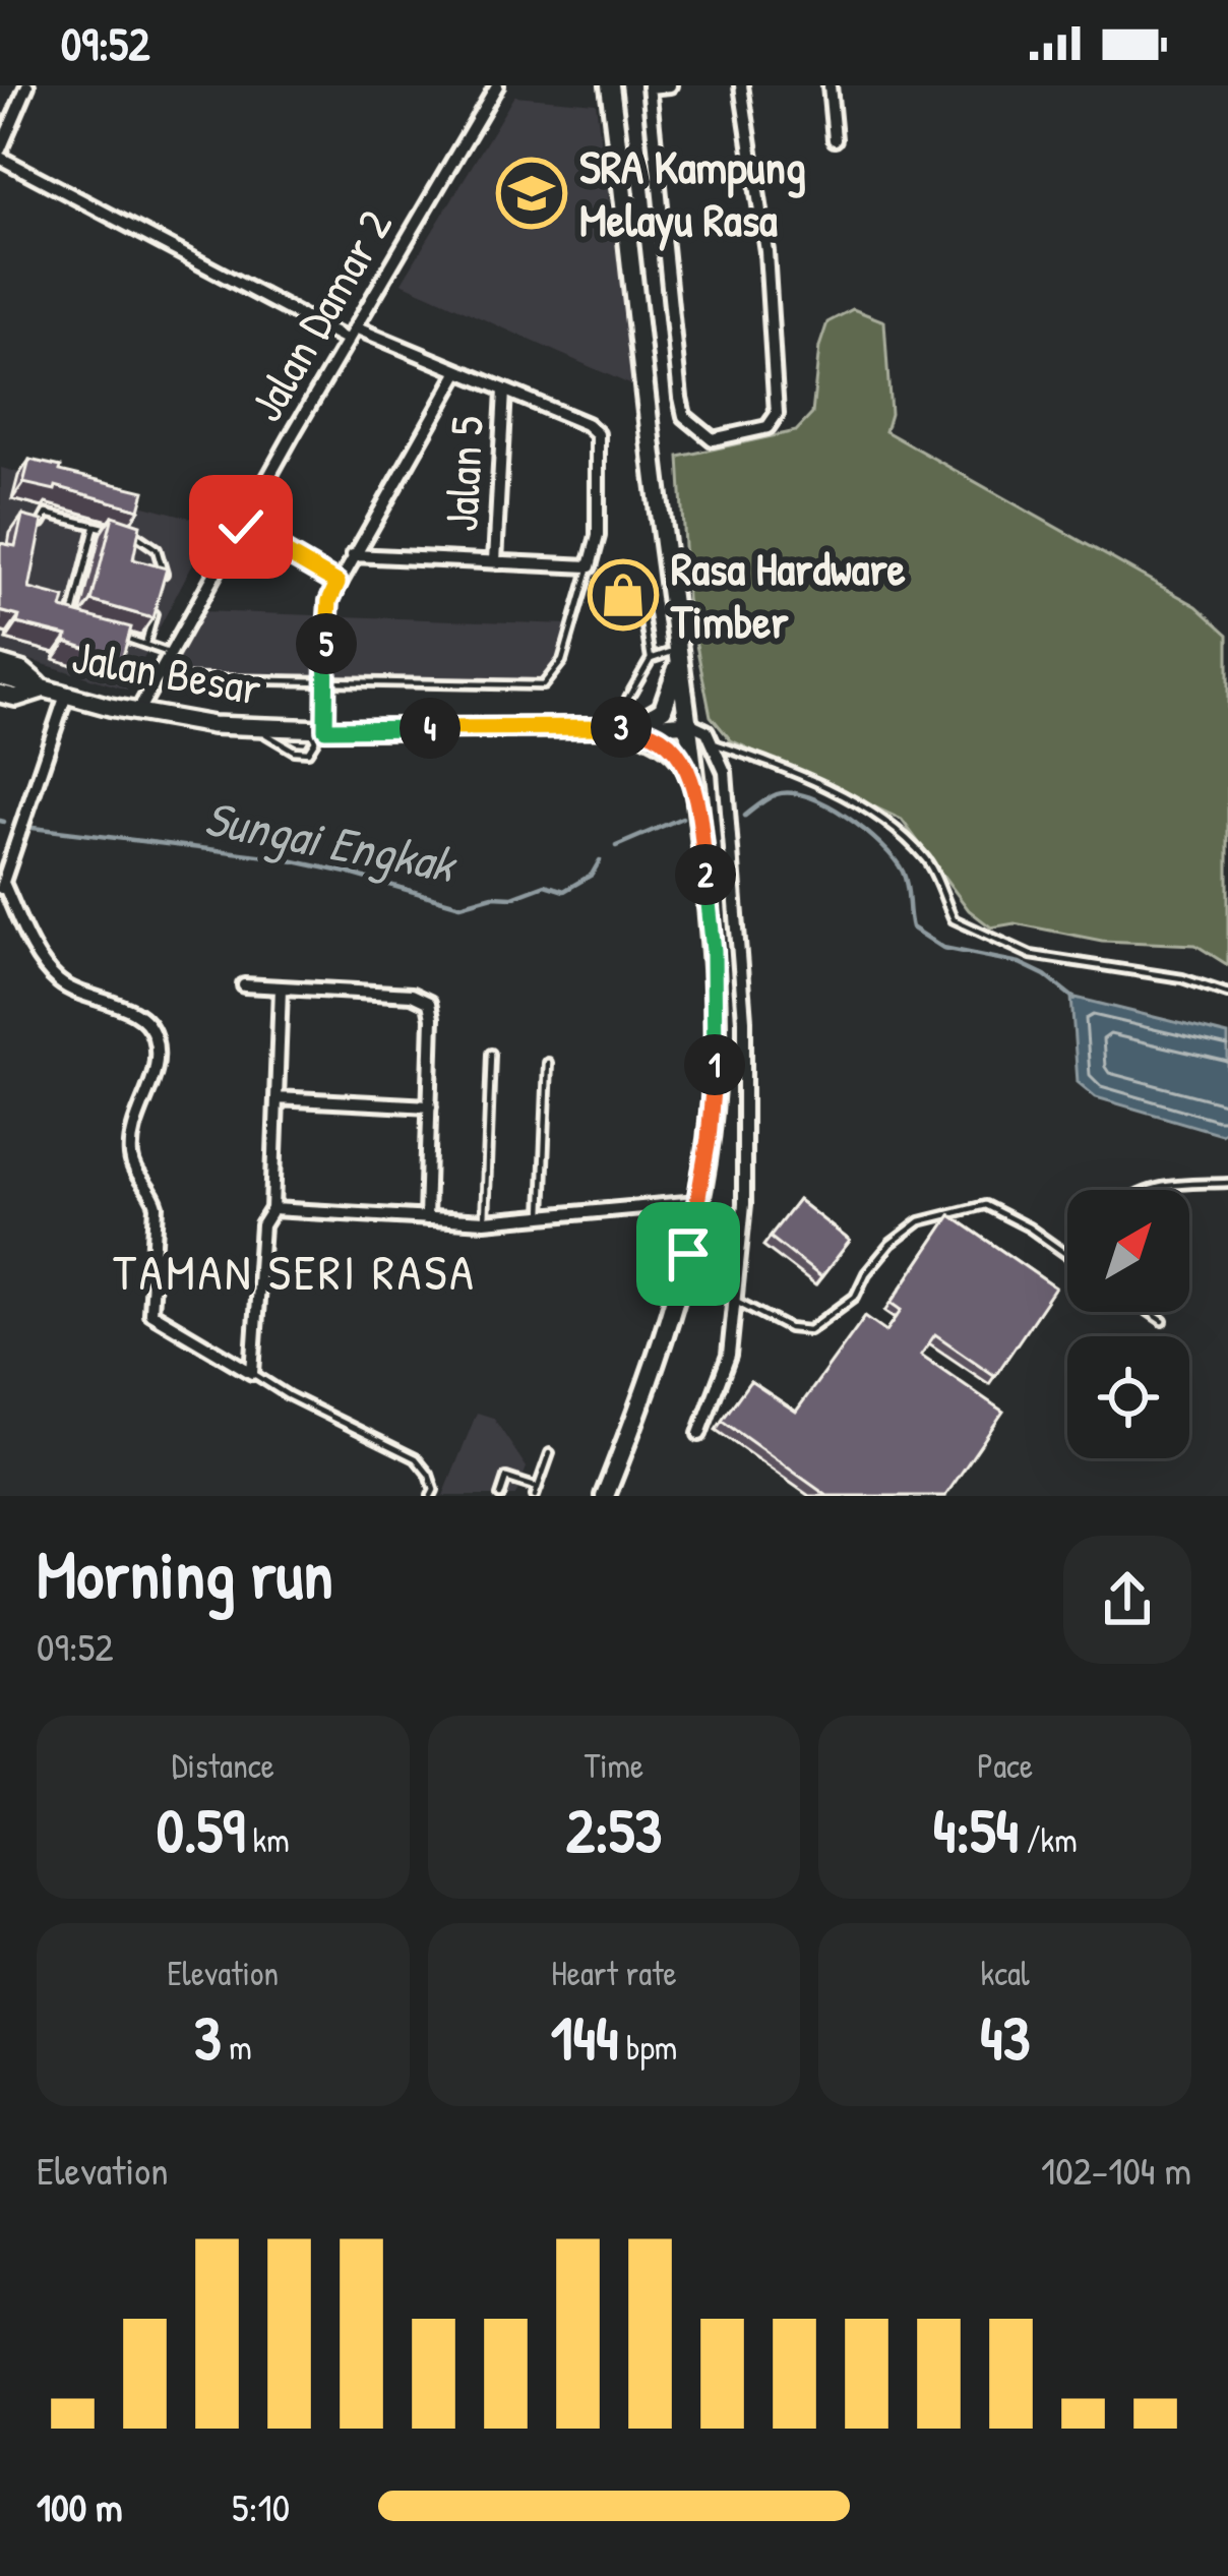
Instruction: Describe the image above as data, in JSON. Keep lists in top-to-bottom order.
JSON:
{
  "streets": {
    "main road": ["Jalan Besar"],
    "street": ["Jalan Damar 2", "Jalan 5"]
  },
  "crossings": [
    ["Jalan Damar 2", "Jalan Besar"]
  ],
  "districts": ["TAMAN SERI RASA"],
  "water": ["Sungai Engkak"],
  "places": {
    "school or university": ["SRA Kampung Melayu Rasa"],
    "shop": ["Rasa Hardware Timber"]
  },
  "north": "top right",
  "page": {
    "status": "09:52",
    "pins": [
      "5",
      "3",
      "4",
      "2",
      "1"
    ],
    "heading": ["Morning run", "09:52"],
    "stats": [
      ["Distance", "0.59 km"],
      ["Time", "2:53"],
      ["Pace", "4:54 /km"],
      ["Elevation", "3 m"],
      ["Heart rate", "144 bpm"],
      ["kcal", "43"]
    ],
    "chart": ["Elevation", "102–104 m"],
    "list": [
      {
        "name": "100 m",
        "note": "5:10"
      }
    ]
  }
}
